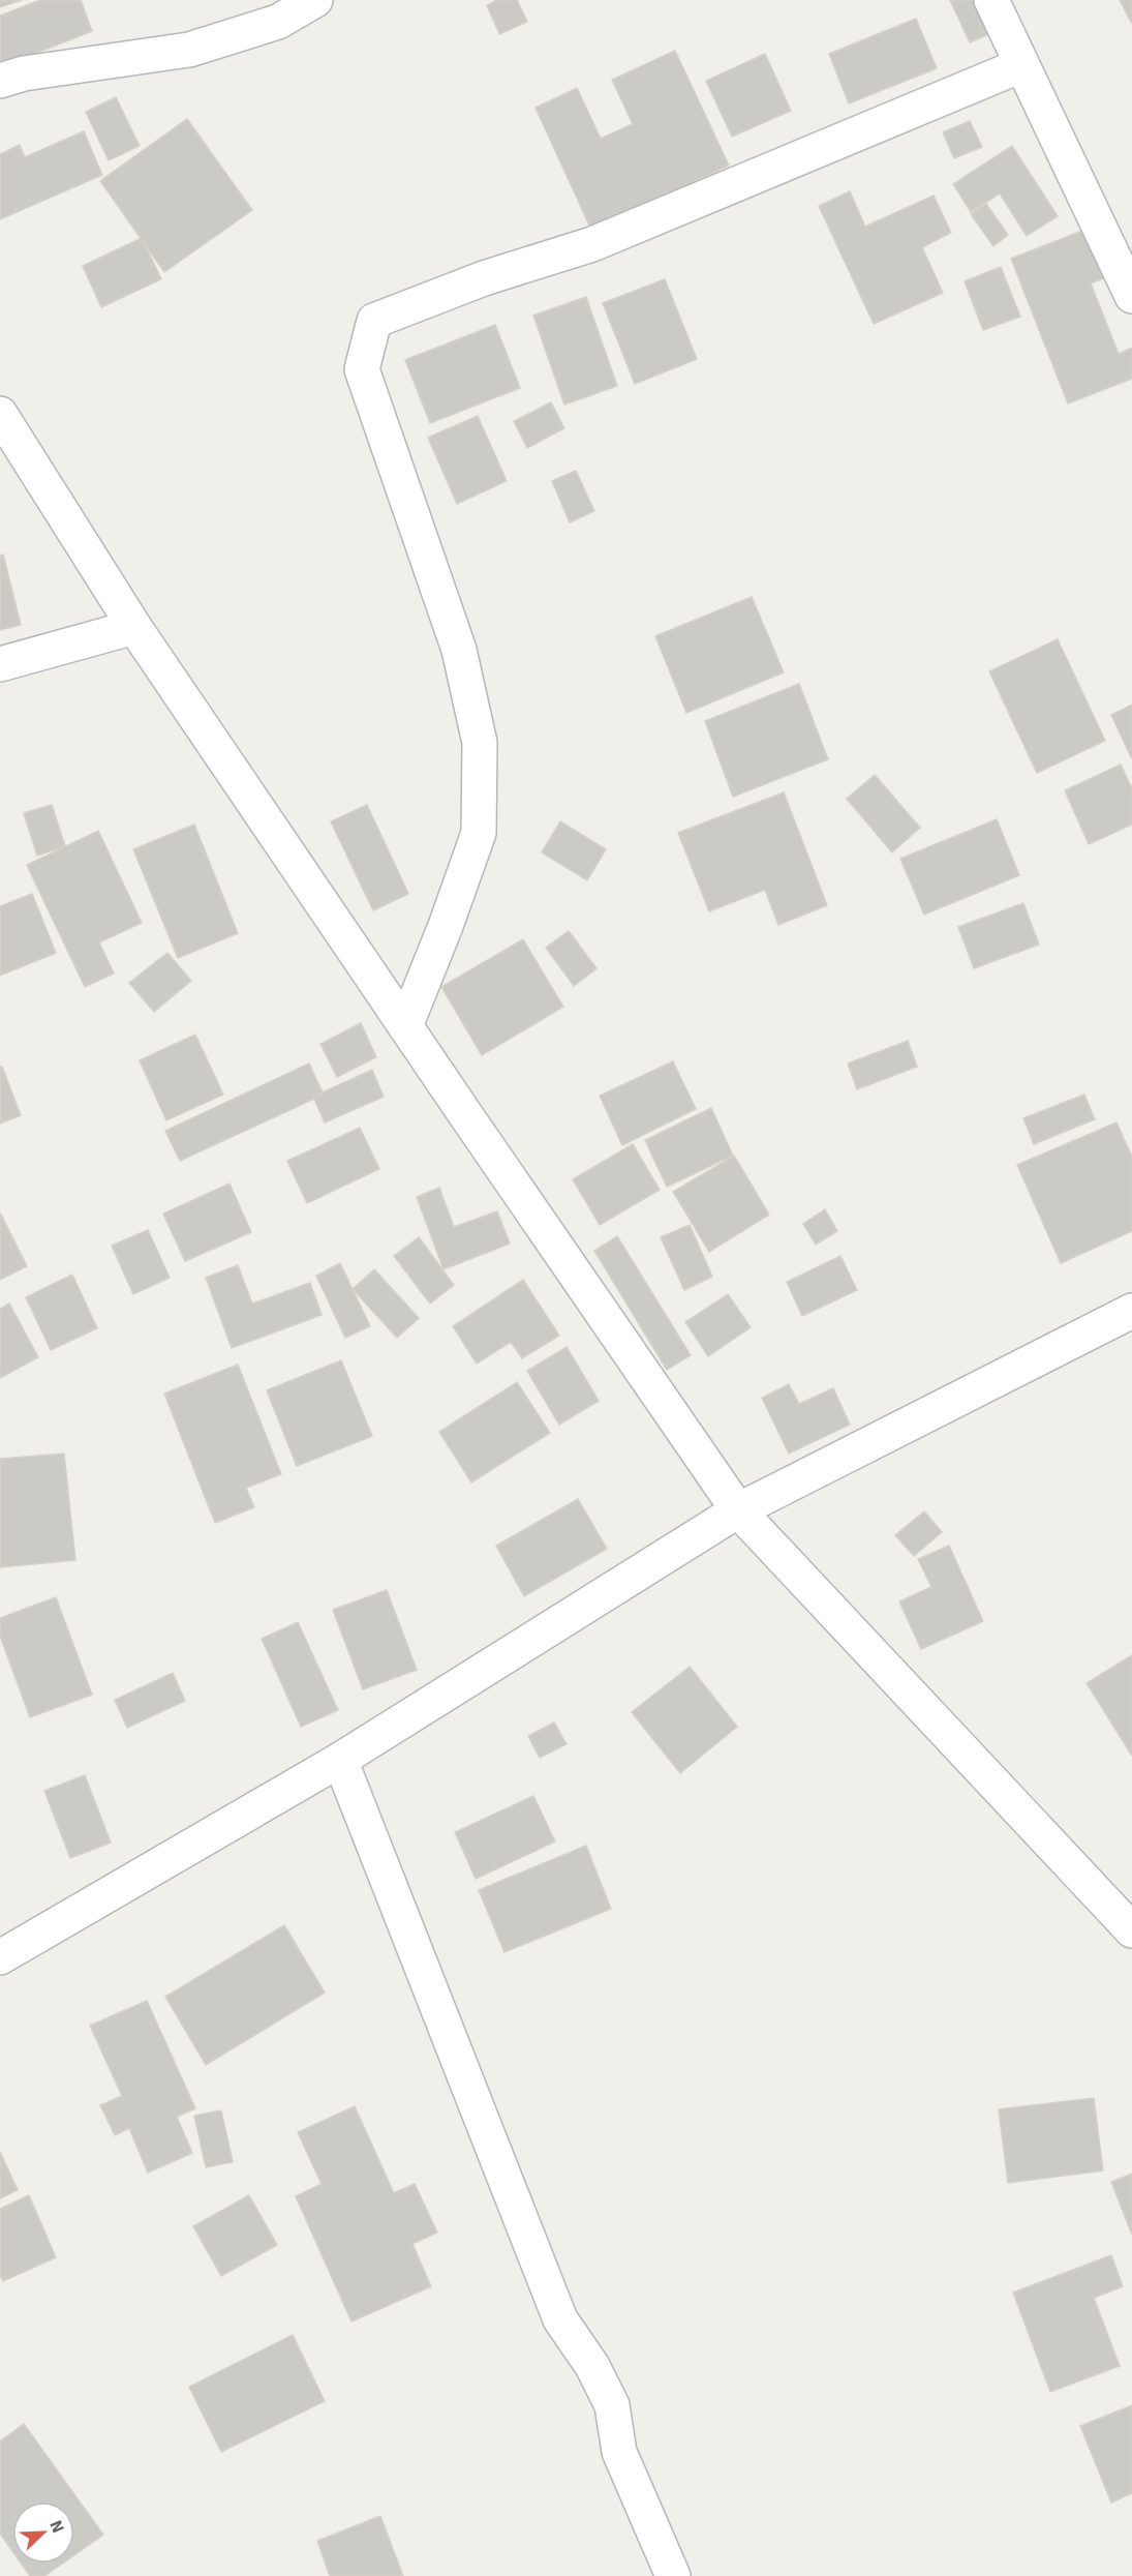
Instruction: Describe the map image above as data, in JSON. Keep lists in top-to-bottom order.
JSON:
{
  "north": "top right"
}
